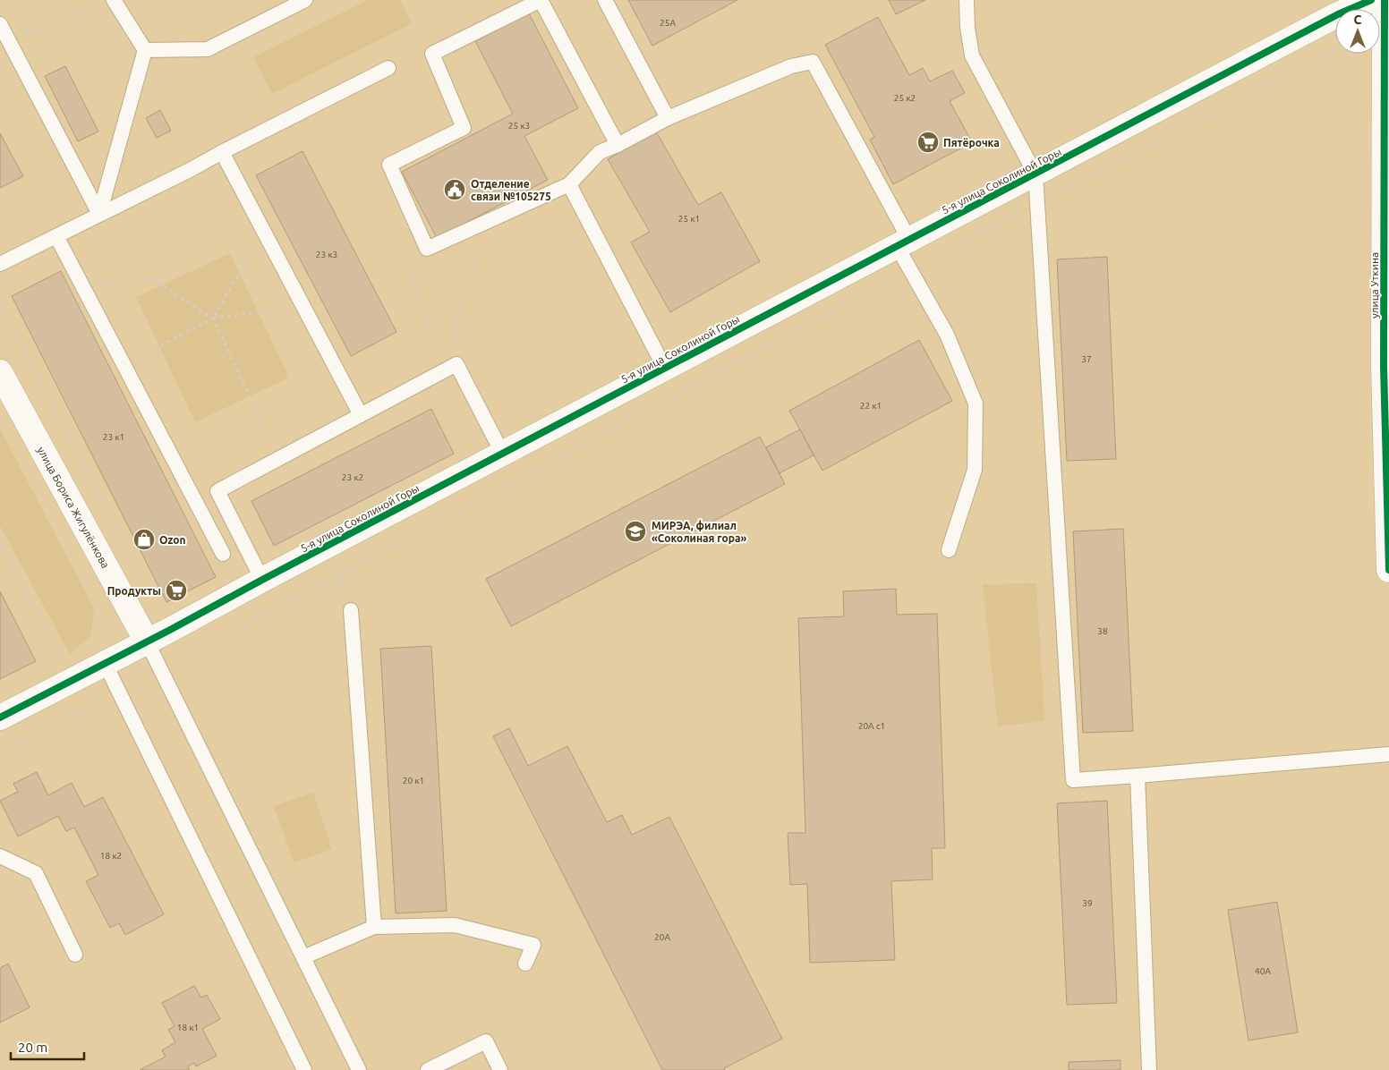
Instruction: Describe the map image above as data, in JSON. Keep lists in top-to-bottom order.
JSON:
{
  "streets": {
    "street": ["5-я улица Соколиной Горы", "улица Уткина", "улица Бориса Жигулёнкова"]
  },
  "crossings": [
    ["5-я улица Соколиной Горы", "улица Бориса Жигулёнкова"]
  ],
  "places": {
    "supermarket": ["Пятёрочка", "Продукты"],
    "public building": ["Отделение связи №105275"],
    "school or university": ["МИРЭА, филиал «Соколиная гора»"],
    "shop": ["Ozon"]
  },
  "house_numbers": [
    "25А",
    "25 к2",
    "25 к3",
    "25 к1",
    "23 к3",
    "37",
    "22 к1",
    "23 к1",
    "23 к2",
    "38",
    "20А с1",
    "20 к1",
    "18 к2",
    "39",
    "20А",
    "40А",
    "18 к1"
  ],
  "scale_bar": "20 m",
  "north": "top"
}
